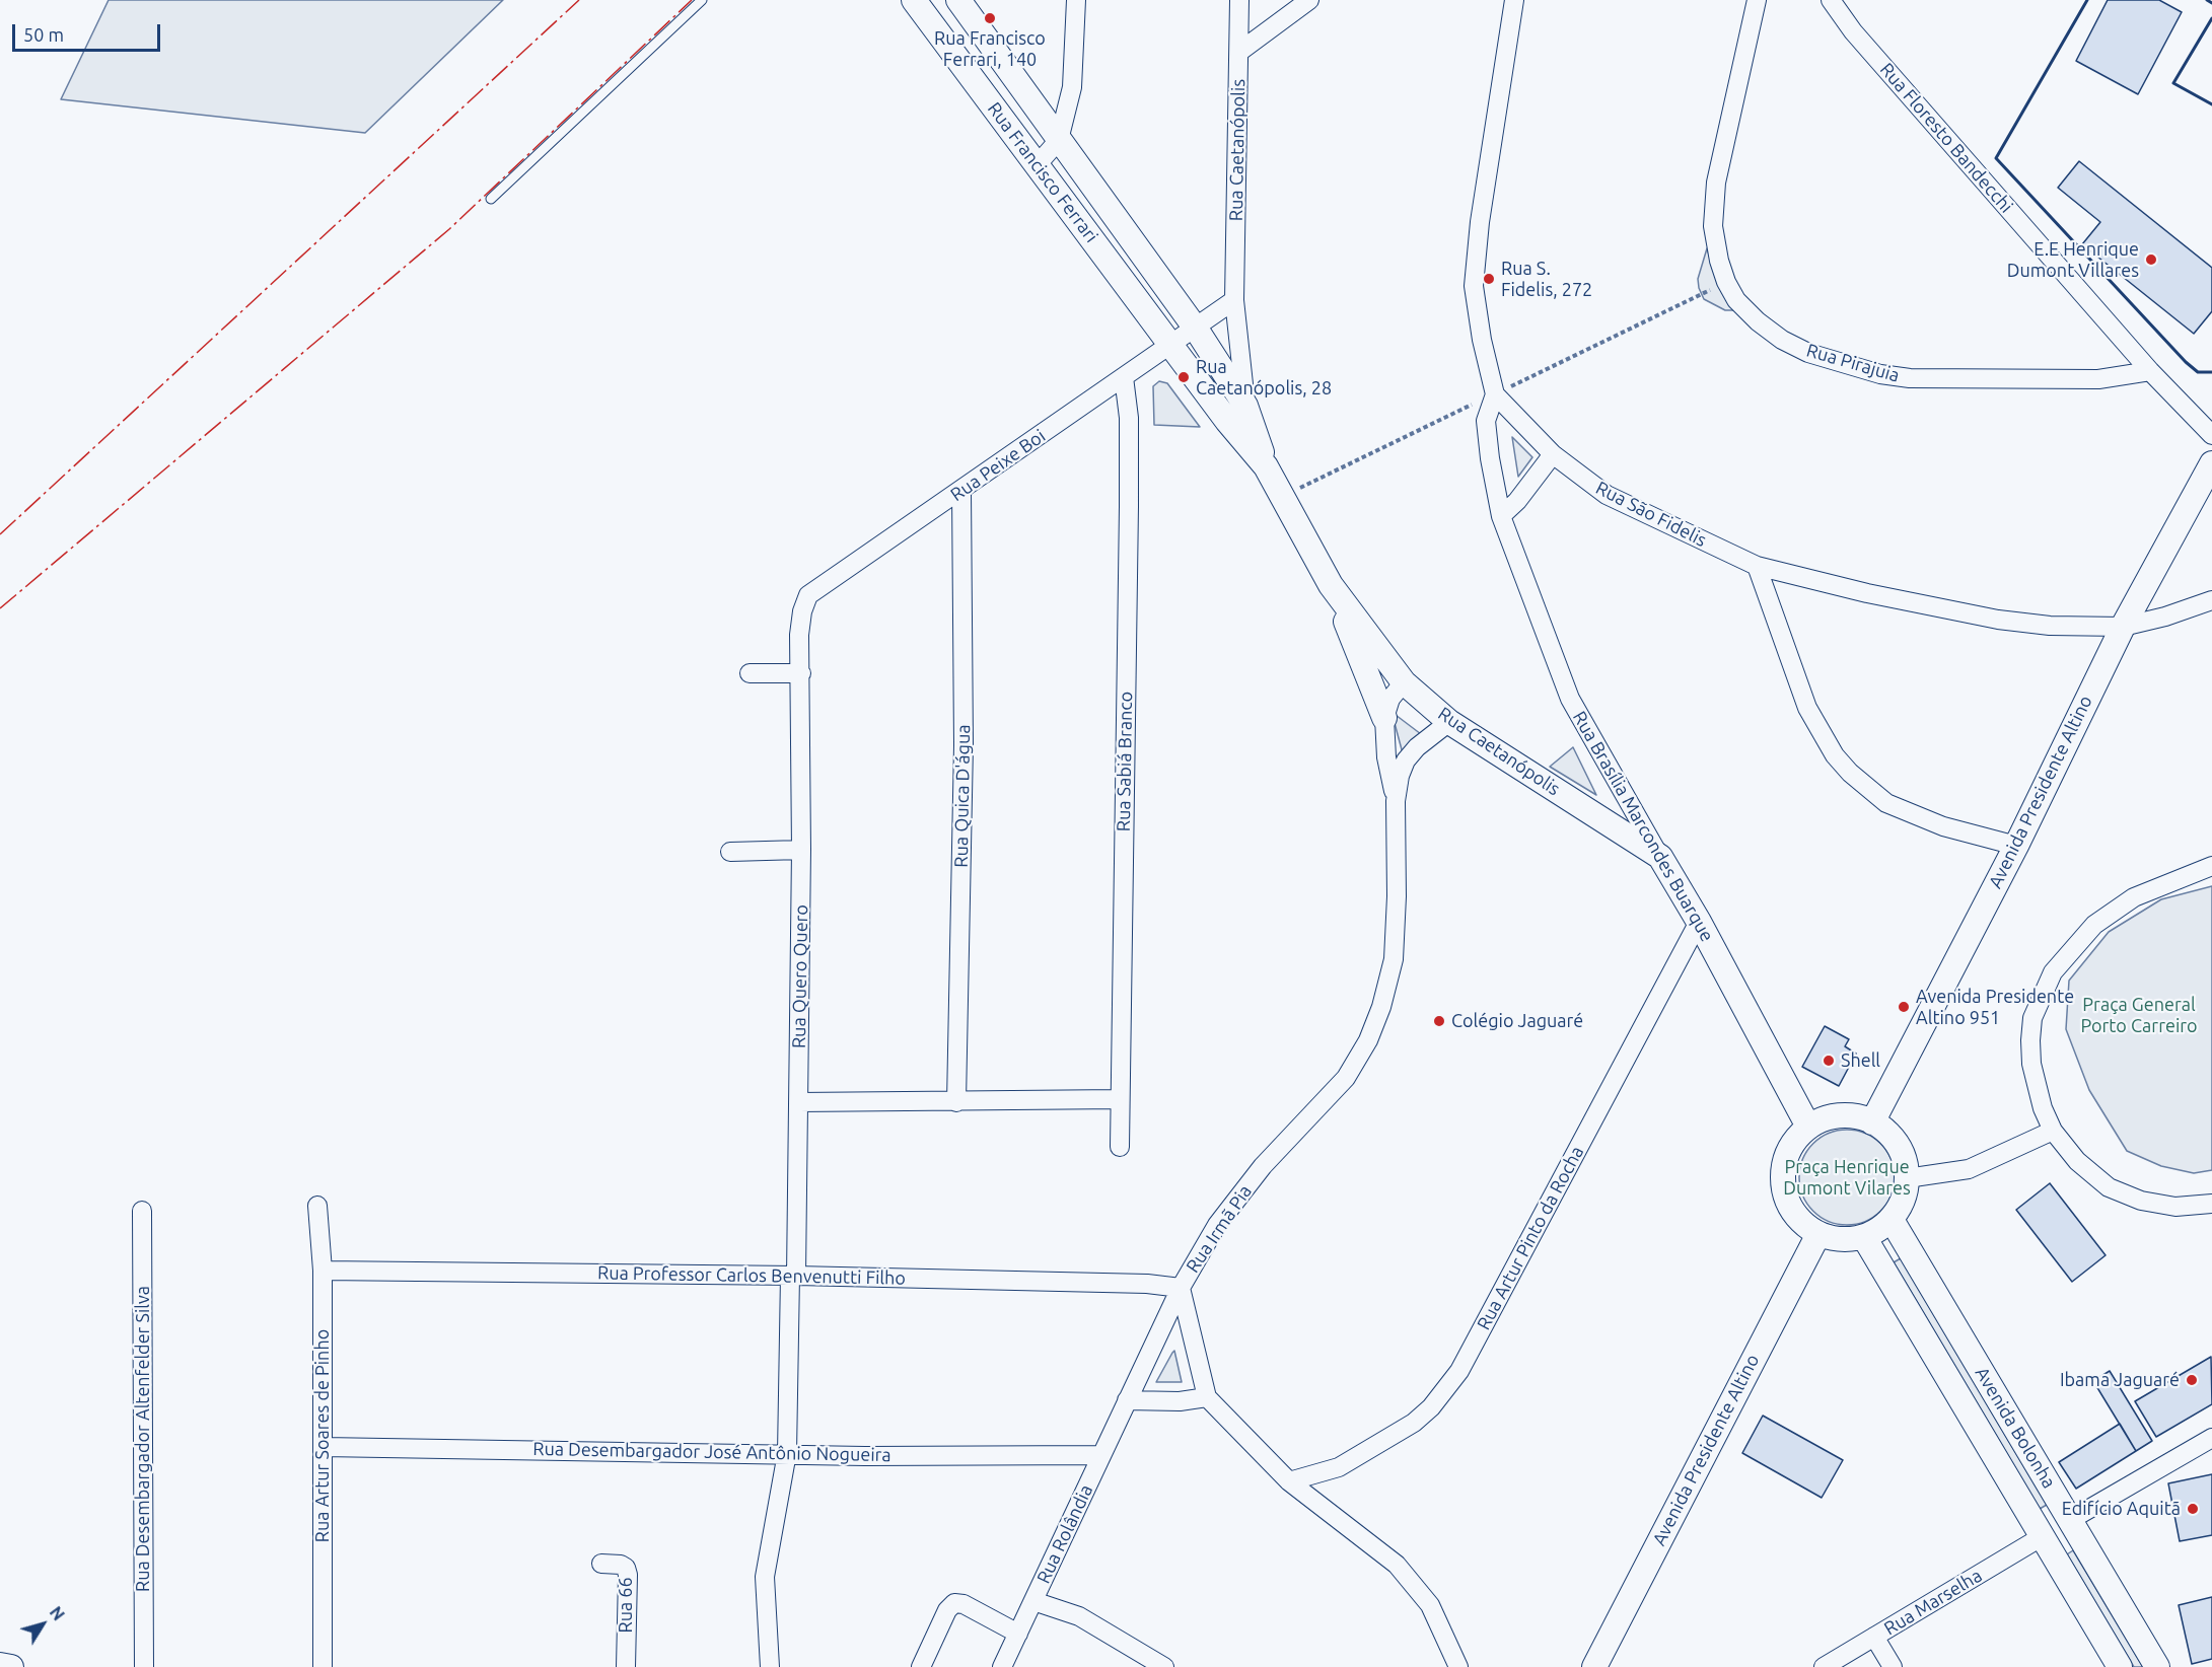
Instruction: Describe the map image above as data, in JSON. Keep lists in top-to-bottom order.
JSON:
{
  "streets": {
    "main road": [
      "Rua Caetanópolis",
      "Rua Francisco Ferrari",
      "Avenida Presidente Altino",
      "Rua Brasília Marcondes Buarque",
      "Avenida Bolonha"
    ],
    "street": [
      "Rua Floresto Bandecchi",
      "Rua Pirajuia",
      "Rua Peixe Boi",
      "Rua São Fidelis",
      "Rua Sabiá Branco",
      "Rua Quica D'água",
      "Rua Quero Quero",
      "Rua Irmã Pia",
      "Rua Artur Pinto da Rocha",
      "Rua Professor Carlos Benvenutti Filho",
      "Rua Artur Soares de Pinho",
      "Rua Desembargador Altenfelder Silva",
      "Rua Desembargador José Antônio Nogueira",
      "Rua Rolândia",
      "Rua Marselha",
      "Rua 66"
    ]
  },
  "crossings": [
    ["Rua Floresto Bandecchi", "Rua Pirajuia"],
    ["Rua Caetanópolis", "Rua Francisco Ferrari"],
    ["Rua Caetanópolis", "Rua Peixe Boi"],
    ["Rua Caetanópolis", "Rua Brasília Marcondes Buarque"],
    ["Rua Caetanópolis", "Rua Irmã Pia"],
    ["Rua Francisco Ferrari", "Rua Peixe Boi"],
    ["Rua Peixe Boi", "Rua Sabiá Branco"],
    ["Rua Peixe Boi", "Rua Quica D'água"],
    ["Rua Peixe Boi", "Rua Quero Quero"],
    ["Rua São Fidelis", "Avenida Presidente Altino"],
    ["Rua São Fidelis", "Rua Brasília Marcondes Buarque"],
    ["Avenida Presidente Altino", "Rua Brasília Marcondes Buarque"],
    ["Avenida Presidente Altino", "Avenida Bolonha"],
    ["Rua Brasília Marcondes Buarque", "Rua Artur Pinto da Rocha"],
    ["Rua Brasília Marcondes Buarque", "Avenida Bolonha"],
    ["Rua Quero Quero", "Rua Professor Carlos Benvenutti Filho"],
    ["Rua Quero Quero", "Rua Desembargador José Antônio Nogueira"],
    ["Rua Irmã Pia", "Rua Professor Carlos Benvenutti Filho"],
    ["Rua Irmã Pia", "Rua Rolândia"],
    ["Rua Professor Carlos Benvenutti Filho", "Rua Artur Soares de Pinho"],
    ["Rua Professor Carlos Benvenutti Filho", "Rua Rolândia"],
    ["Avenida Bolonha", "Rua Marselha"],
    ["Rua Artur Soares de Pinho", "Rua Desembargador José Antônio Nogueira"],
    ["Rua Desembargador José Antônio Nogueira", "Rua Rolândia"]
  ],
  "parks": ["Praça General Porto Carreiro", "Praça Henrique Dumont Vilares"],
  "places": [
    "Rua Francisco Ferrari, 140",
    "E.E Henrique Dumont Villares",
    "Rua S. Fidelis, 272",
    "Rua Caetanópolis, 28",
    "Avenida Presidente Altino 951",
    "Colégio Jaguaré",
    "Shell",
    "Ibama Jaguaré",
    "Edifício Aquitã"
  ],
  "scale_bar": "50 m",
  "north": "top right"
}
